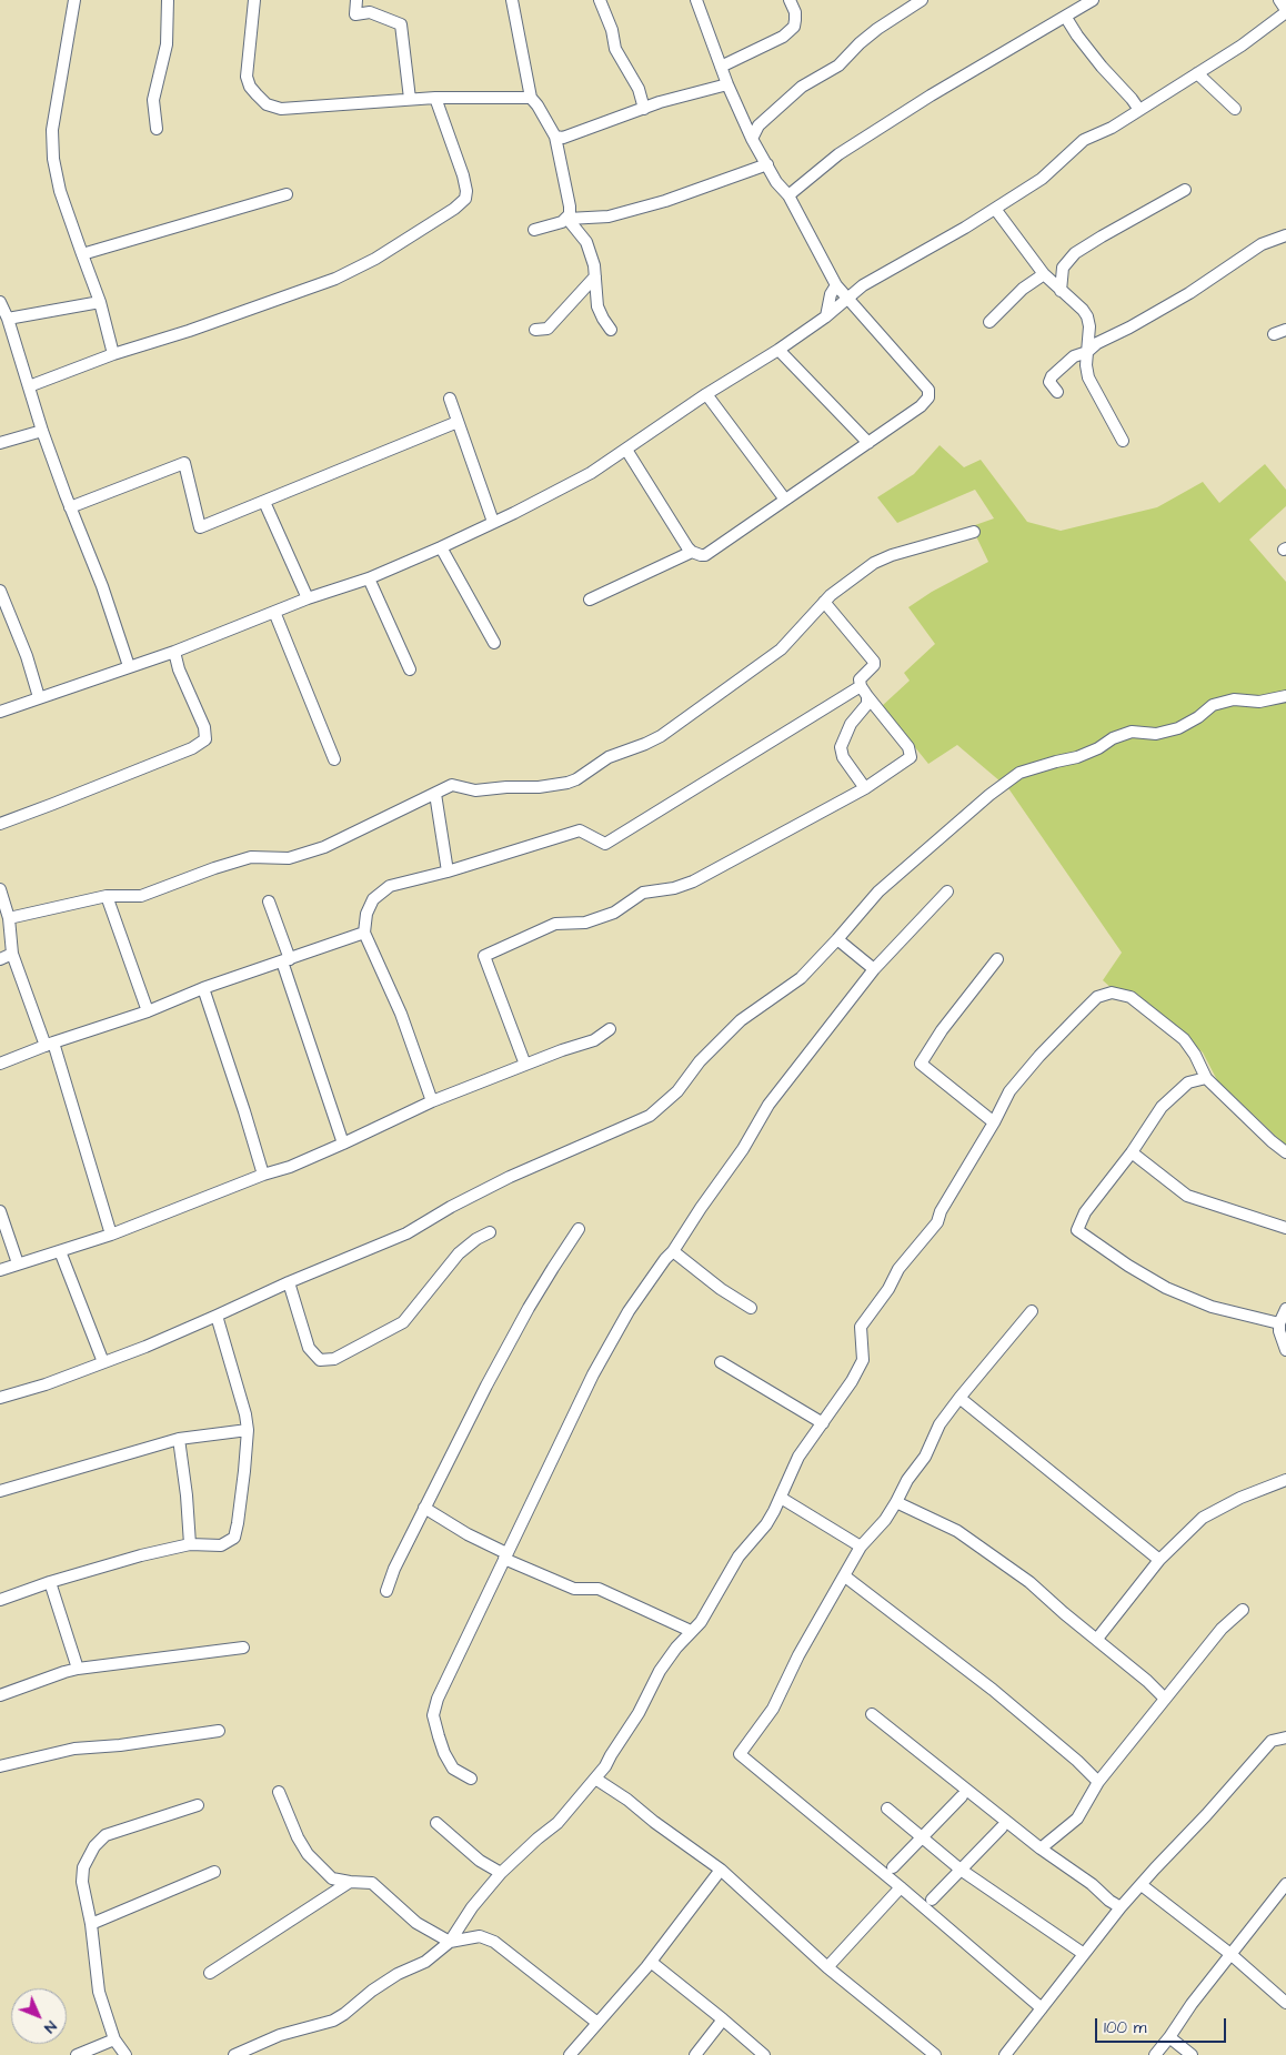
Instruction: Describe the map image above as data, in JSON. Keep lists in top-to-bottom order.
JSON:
{
  "scale_bar": "100 m",
  "north": "bottom right"
}
